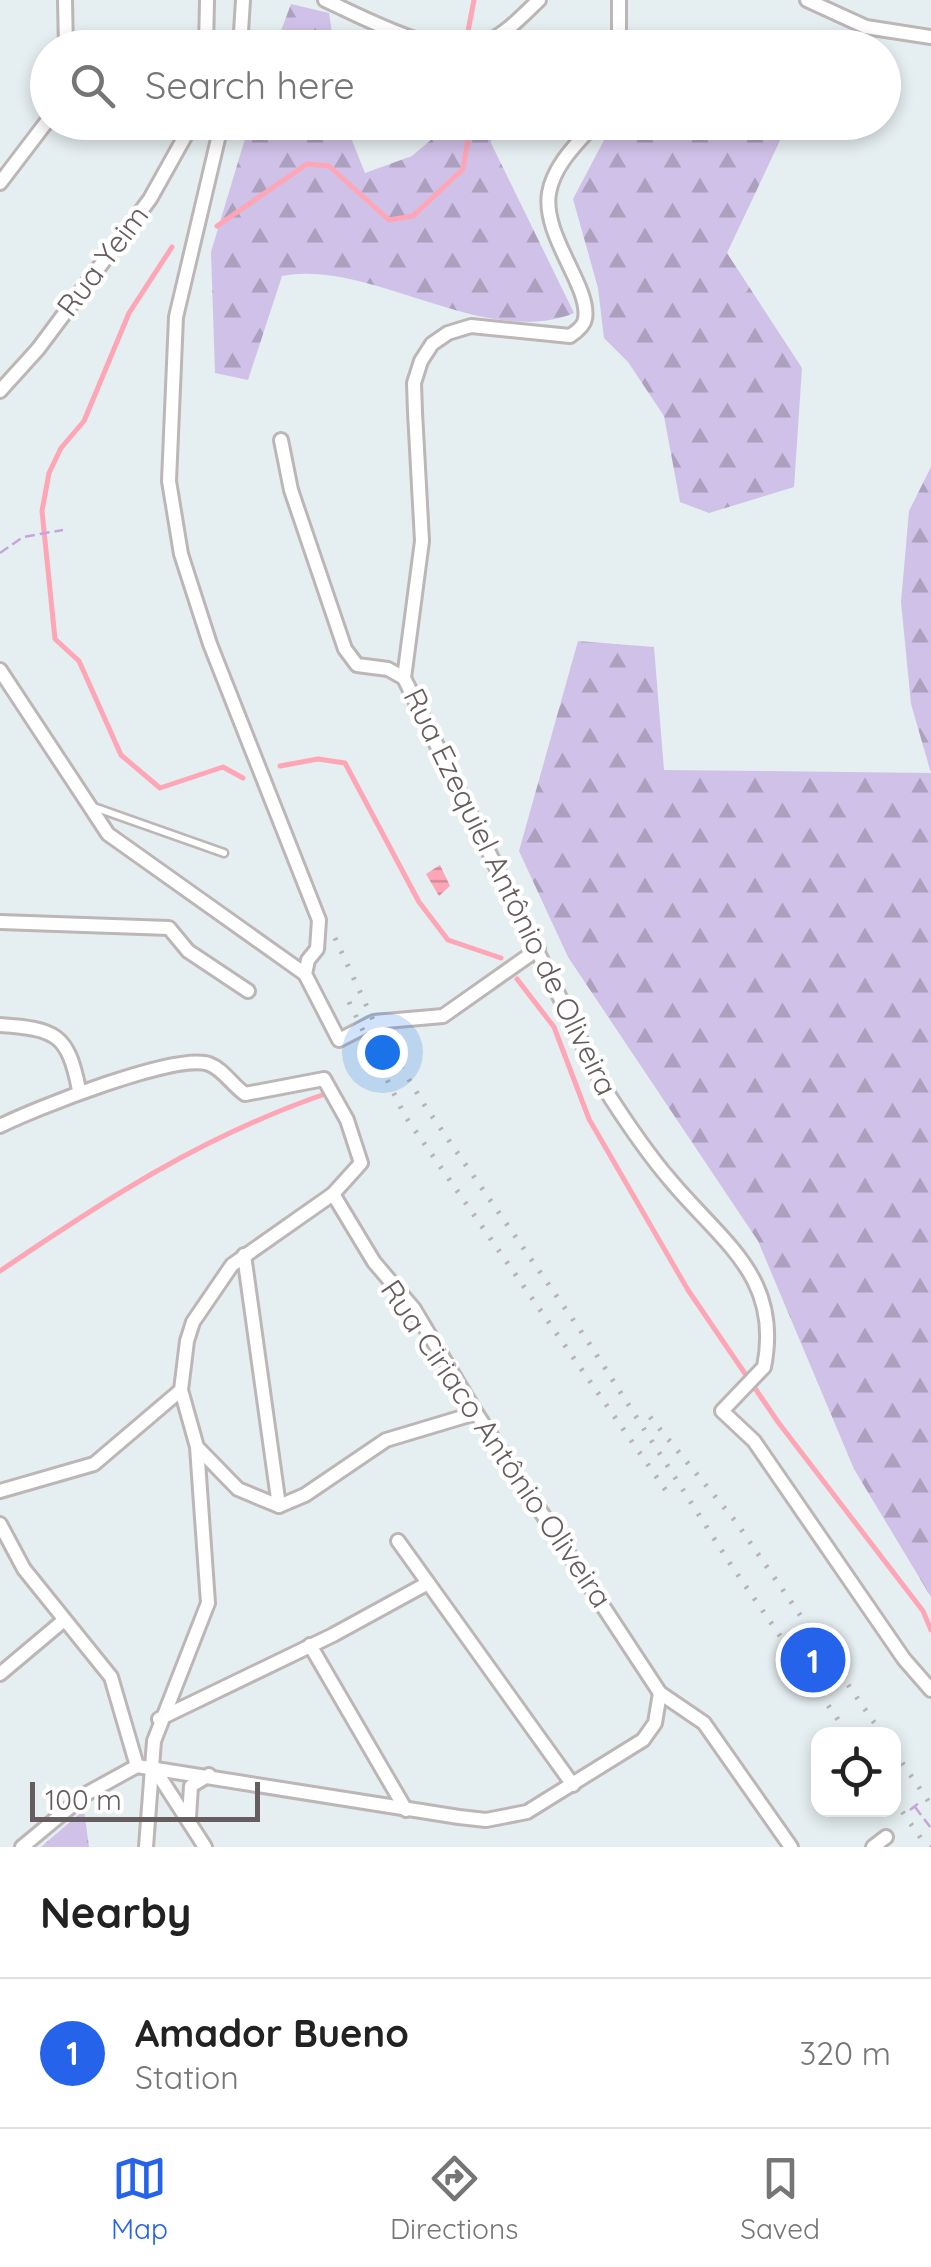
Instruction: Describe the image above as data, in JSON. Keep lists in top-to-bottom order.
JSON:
{
  "streets": {
    "street": ["Rua Yeim", "Rua Ezequiel Antônio de Oliveira", "Rua Ciriaco Antônio Oliveira"]
  },
  "scale_bar": "100 m",
  "page": {
    "search": "Search here",
    "pins": "1",
    "scale": "100 m",
    "heading": "Nearby",
    "list": [
      {
        "mark": "1",
        "name": "Amador Bueno",
        "note": "Station",
        "value": "320 m"
      }
    ],
    "nav": ["Map", "Directions", "Saved"]
  }
}
